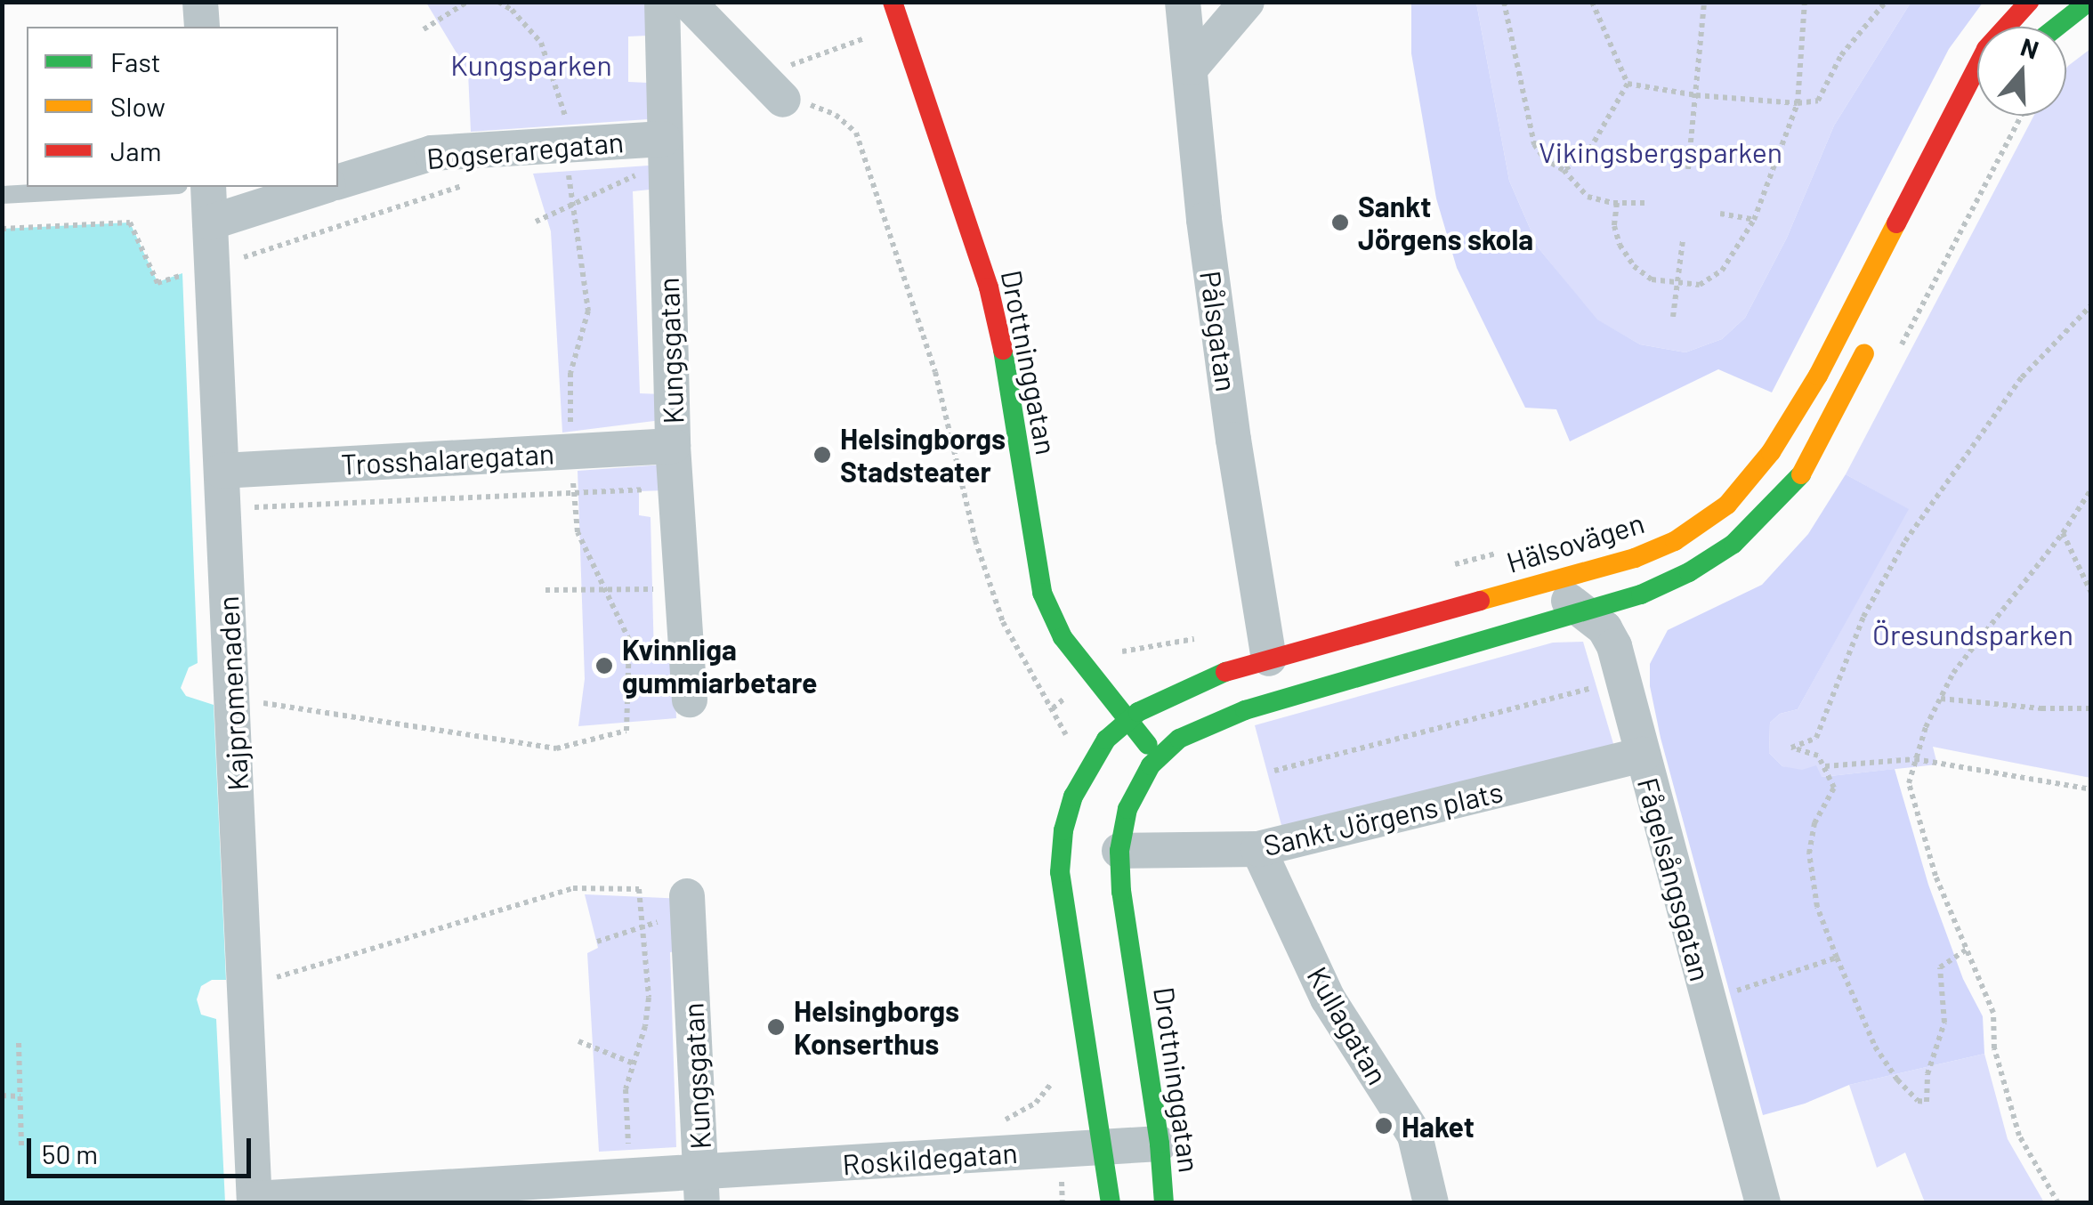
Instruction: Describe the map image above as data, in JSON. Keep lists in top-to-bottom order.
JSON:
{
  "streets": {
    "main road": ["Drottninggatan", "Hälsovägen"],
    "street": [
      "Bogseraregatan",
      "Pålsgatan",
      "Kungsgatan",
      "Trosshalaregatan",
      "Kajpromenaden",
      "Sankt Jörgens plats",
      "Fågelsångsgatan",
      "Kullagatan",
      "Roskildegatan"
    ]
  },
  "crossings": [
    ["Bogseraregatan", "Kungsgatan"],
    ["Pålsgatan", "Hälsovägen"],
    ["Kungsgatan", "Trosshalaregatan"],
    ["Kungsgatan", "Roskildegatan"],
    ["Drottninggatan", "Hälsovägen"],
    ["Drottninggatan", "Sankt Jörgens plats"],
    ["Drottninggatan", "Roskildegatan"],
    ["Trosshalaregatan", "Kajpromenaden"],
    ["Hälsovägen", "Fågelsångsgatan"],
    ["Kajpromenaden", "Roskildegatan"],
    ["Sankt Jörgens plats", "Fågelsångsgatan"],
    ["Sankt Jörgens plats", "Kullagatan"]
  ],
  "parks": ["Kungsparken", "Vikingsbergsparken", "Öresundsparken"],
  "places": [
    "Sankt Jörgens skola",
    "Helsingborgs Stadsteater",
    "Kvinnliga gummiarbetare",
    "Helsingborgs Konserthus",
    "Haket"
  ],
  "legend": ["Fast", "Slow", "Jam"],
  "scale_bar": "50 m",
  "north": "top"
}
